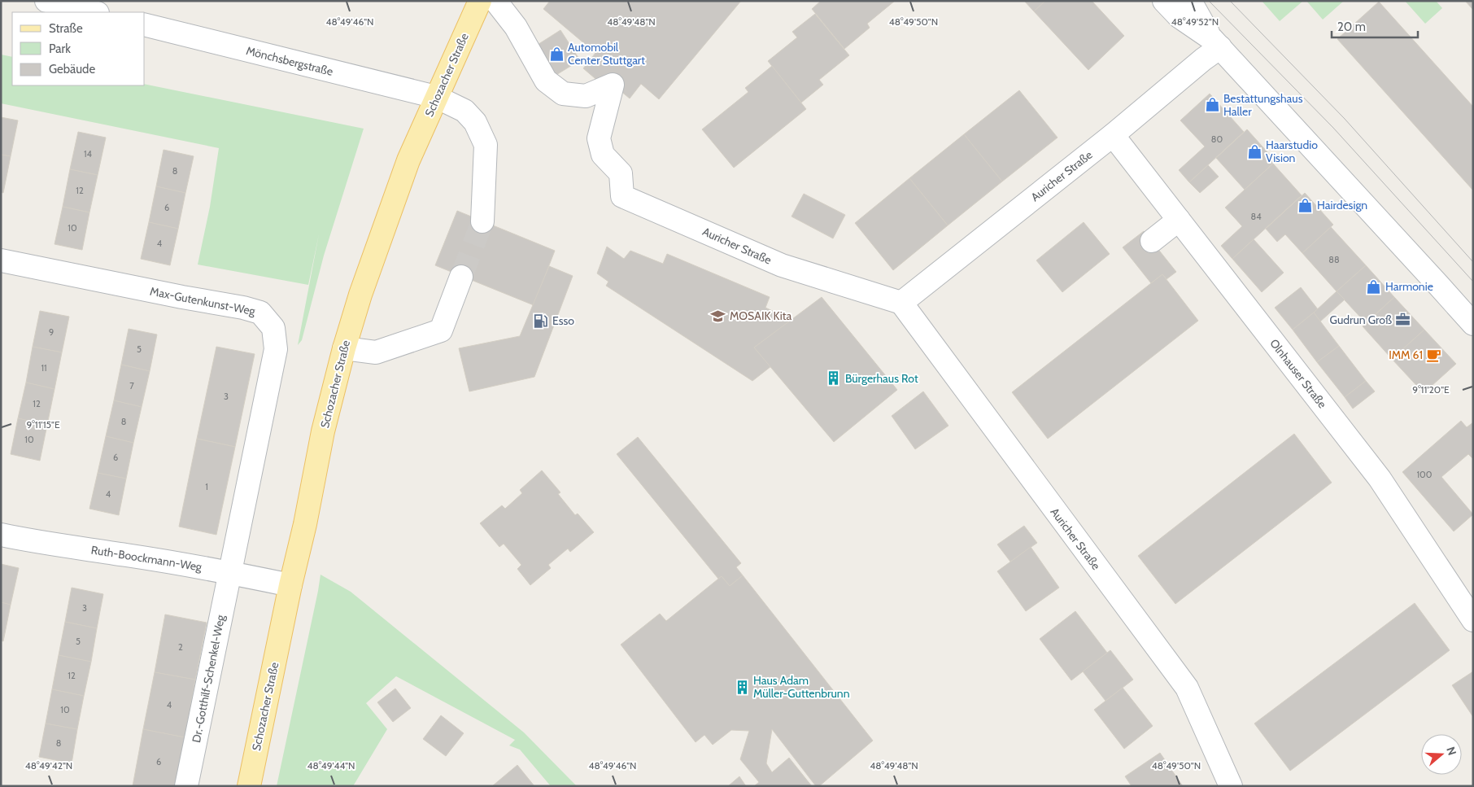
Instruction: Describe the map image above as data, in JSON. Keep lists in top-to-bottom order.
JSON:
{
  "streets": {
    "main road": ["Schozacher Straße"],
    "street": [
      "Mönchsbergstraße",
      "Auricher Straße",
      "Max-Gutenkunst-Weg",
      "Olnhauser Straße",
      "Ruth-Boockmann-Weg",
      "Dr.-Gotthilf-Schenkel-Weg"
    ]
  },
  "crossings": [
    ["Mönchsbergstraße", "Schozacher Straße"],
    ["Schozacher Straße", "Ruth-Boockmann-Weg"],
    ["Auricher Straße", "Olnhauser Straße"],
    ["Max-Gutenkunst-Weg", "Ruth-Boockmann-Weg"],
    ["Max-Gutenkunst-Weg", "Dr.-Gotthilf-Schenkel-Weg"],
    ["Ruth-Boockmann-Weg", "Dr.-Gotthilf-Schenkel-Weg"]
  ],
  "places": {
    "shop": [
      "Automobil Center Stuttgart",
      "Bestattungshaus Haller",
      "Haarstudio Vision",
      "Hairdesign",
      "Harmonie"
    ],
    "school or university": ["MOSAIK Kita"],
    "office": ["Gudrun Groß"],
    "fuel station": ["Esso"],
    "cafe": ["IMM 61"],
    "building": ["Bürgerhaus Rot", "Haus Adam Müller-Guttenbrunn"]
  },
  "house_numbers": [
    "80",
    "14",
    "8",
    "12",
    "6",
    "84",
    "10",
    "4",
    "88",
    "9",
    "5",
    "11",
    "7",
    "3",
    "12",
    "8",
    "10",
    "6",
    "100",
    "1",
    "4",
    "3",
    "5",
    "2",
    "12",
    "4",
    "10",
    "8",
    "6"
  ],
  "legend": ["Straße", "Park", "Gebäude"],
  "scale_bar": "20 m",
  "north": "right",
  "coordinates": [
    "48°49'46\"N",
    "48°49'48\"N",
    "48°49'50\"N",
    "48°49'52\"N",
    "9°11'20\"E",
    "9°11'15\"E",
    "48°49'42\"N",
    "48°49'44\"N"
  ]
}
